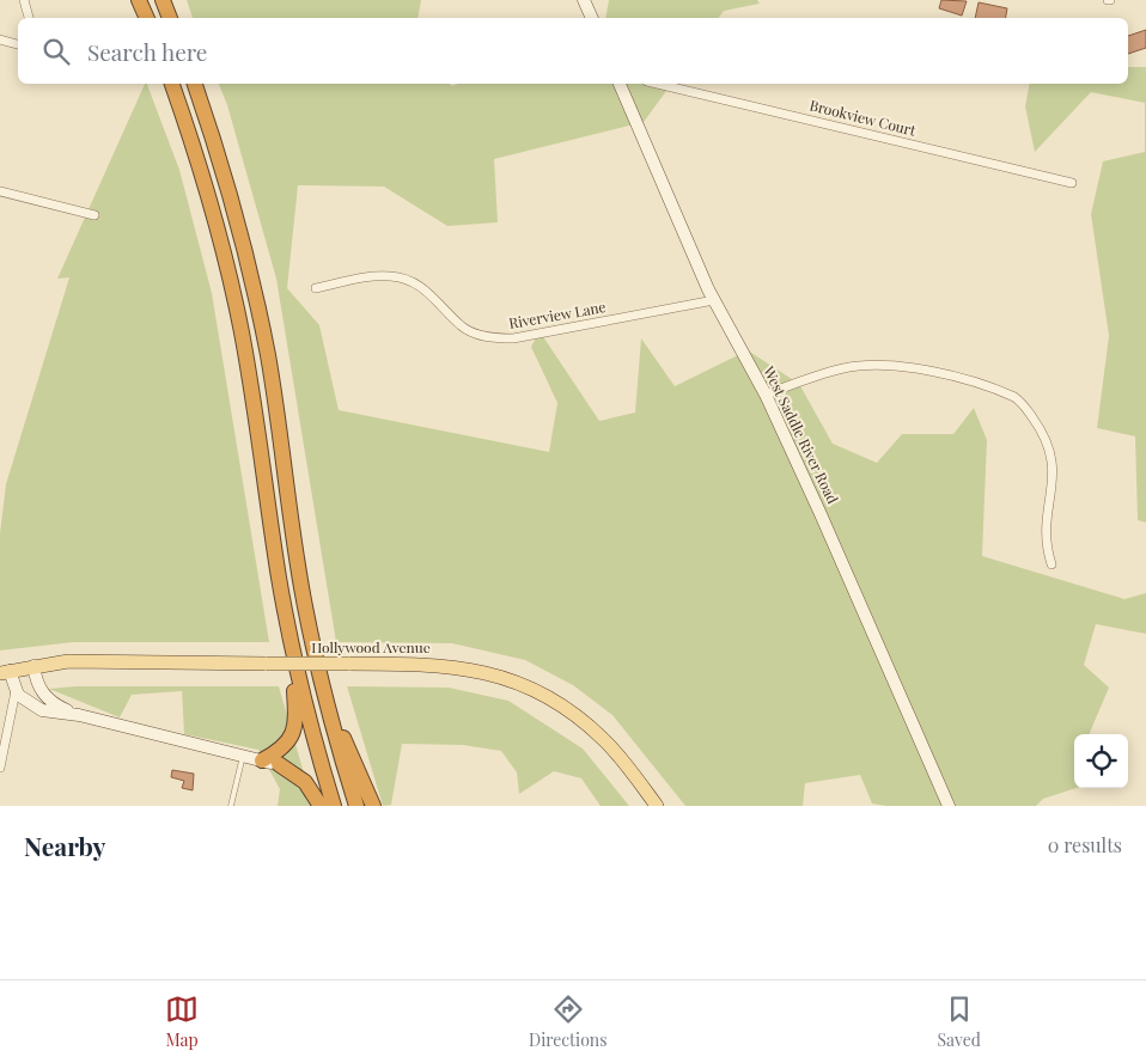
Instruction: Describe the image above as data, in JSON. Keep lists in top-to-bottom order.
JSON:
{
  "streets": {
    "main road": ["Hollywood Avenue"],
    "street": ["Brookview Court", "Riverview Lane", "West Saddle River Road"]
  },
  "crossings": [
    ["Riverview Lane", "West Saddle River Road"]
  ],
  "page": {
    "search": "Search here",
    "heading": ["Nearby", "0 results"],
    "nav": ["Map", "Directions", "Saved"]
  }
}
